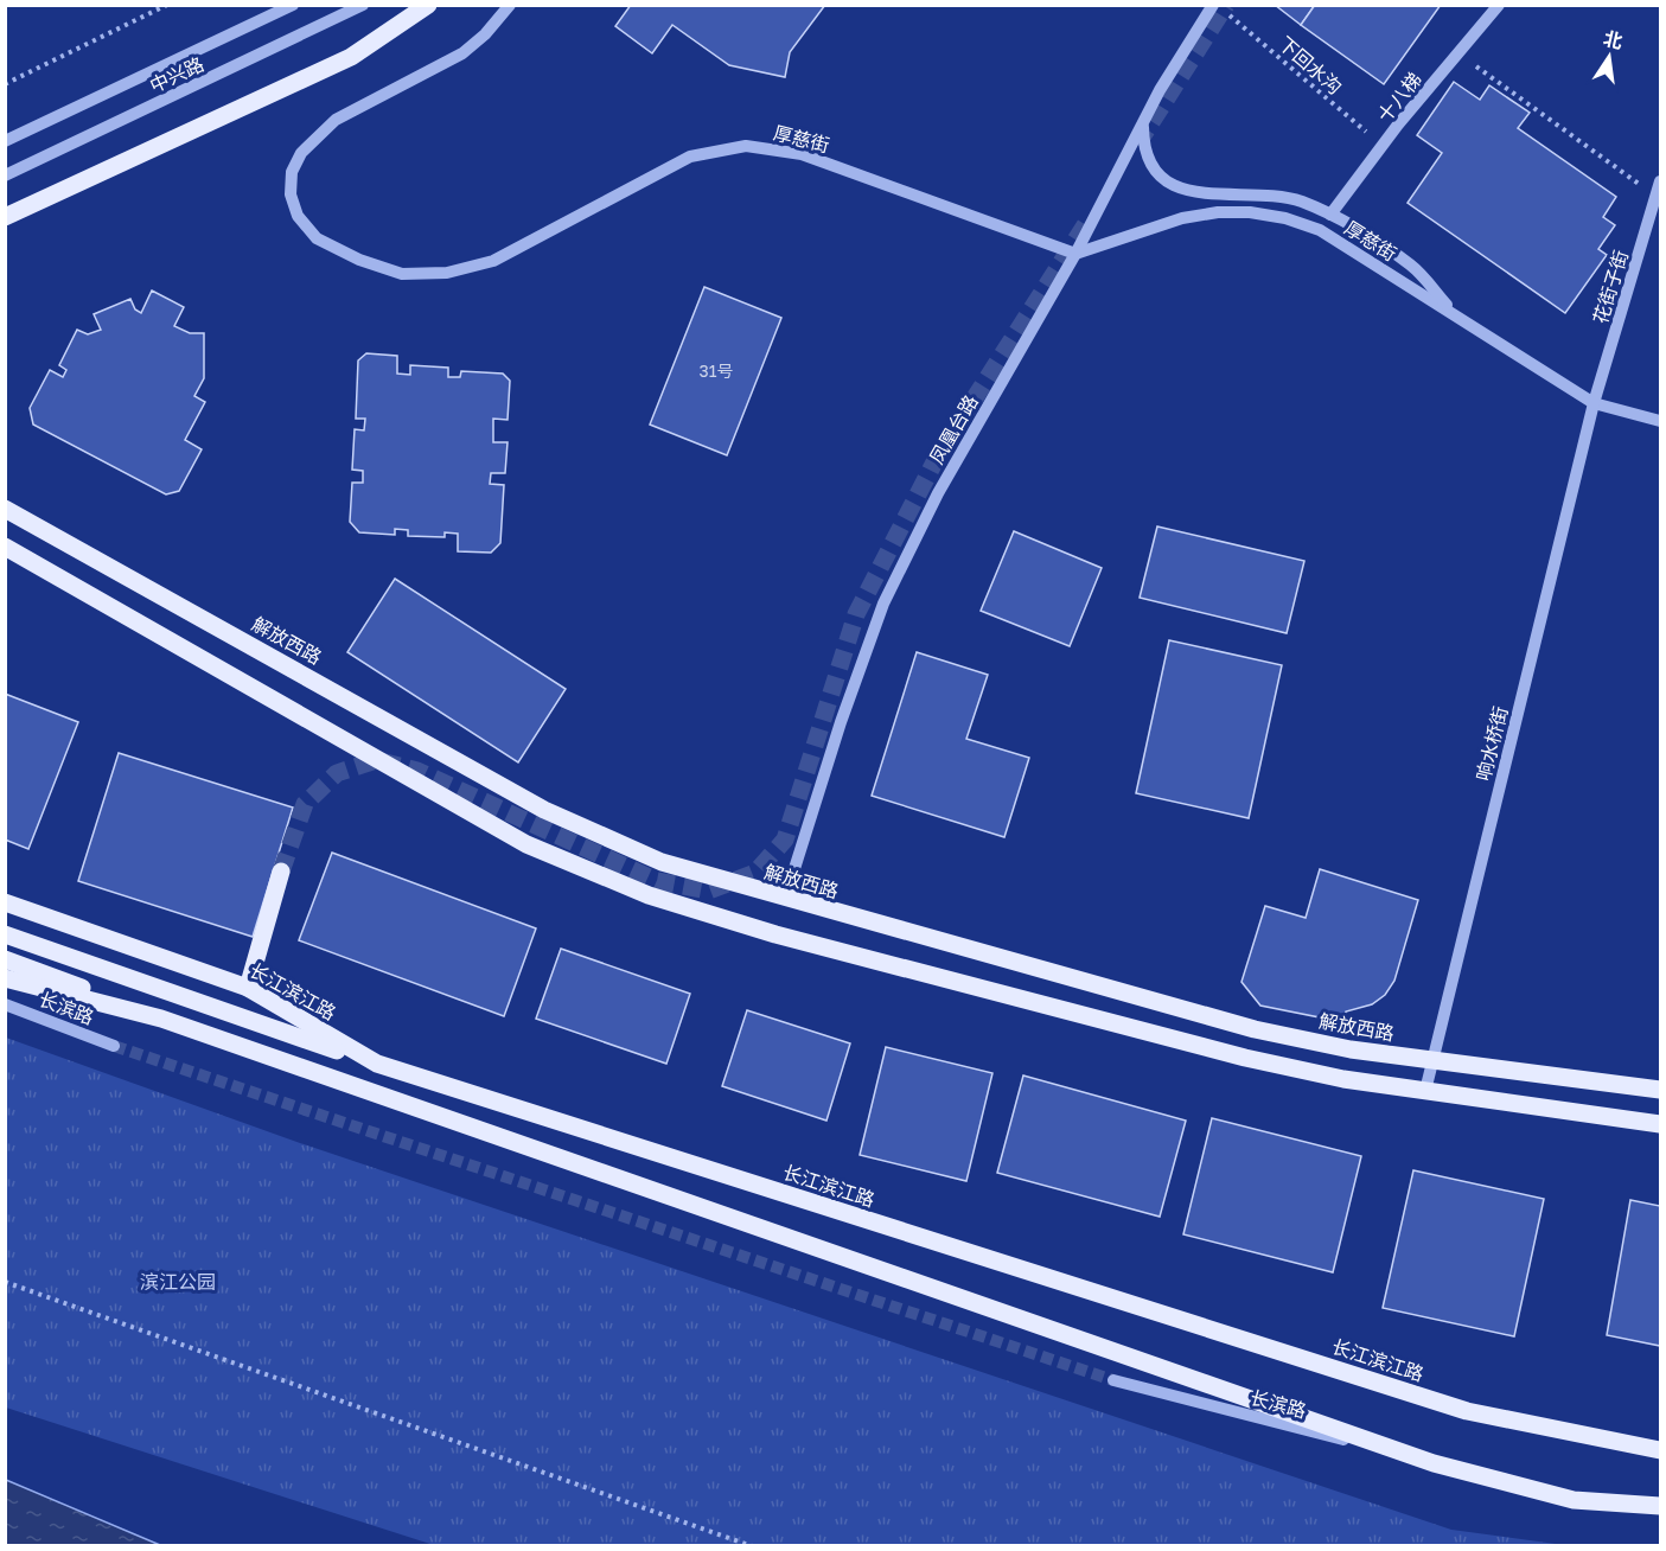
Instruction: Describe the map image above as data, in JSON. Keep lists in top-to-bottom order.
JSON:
{
  "streets": {
    "main road": ["解放西路", "长江滨江路"],
    "street": [
      "中兴路",
      "十八梯",
      "厚慈街",
      "花街子街",
      "凤凰台路",
      "响水桥街",
      "长滨路"
    ],
    "path": ["下回水沟"]
  },
  "crossings": [
    ["下回水沟", "十八梯"],
    ["厚慈街", "花街子街"],
    ["厚慈街", "凤凰台路"],
    ["厚慈街", "响水桥街"],
    ["花街子街", "响水桥街"],
    ["凤凰台路", "解放西路"],
    ["解放西路", "响水桥街"]
  ],
  "parks": ["滨江公园"],
  "house_numbers": ["31号"],
  "north": "top"
}
